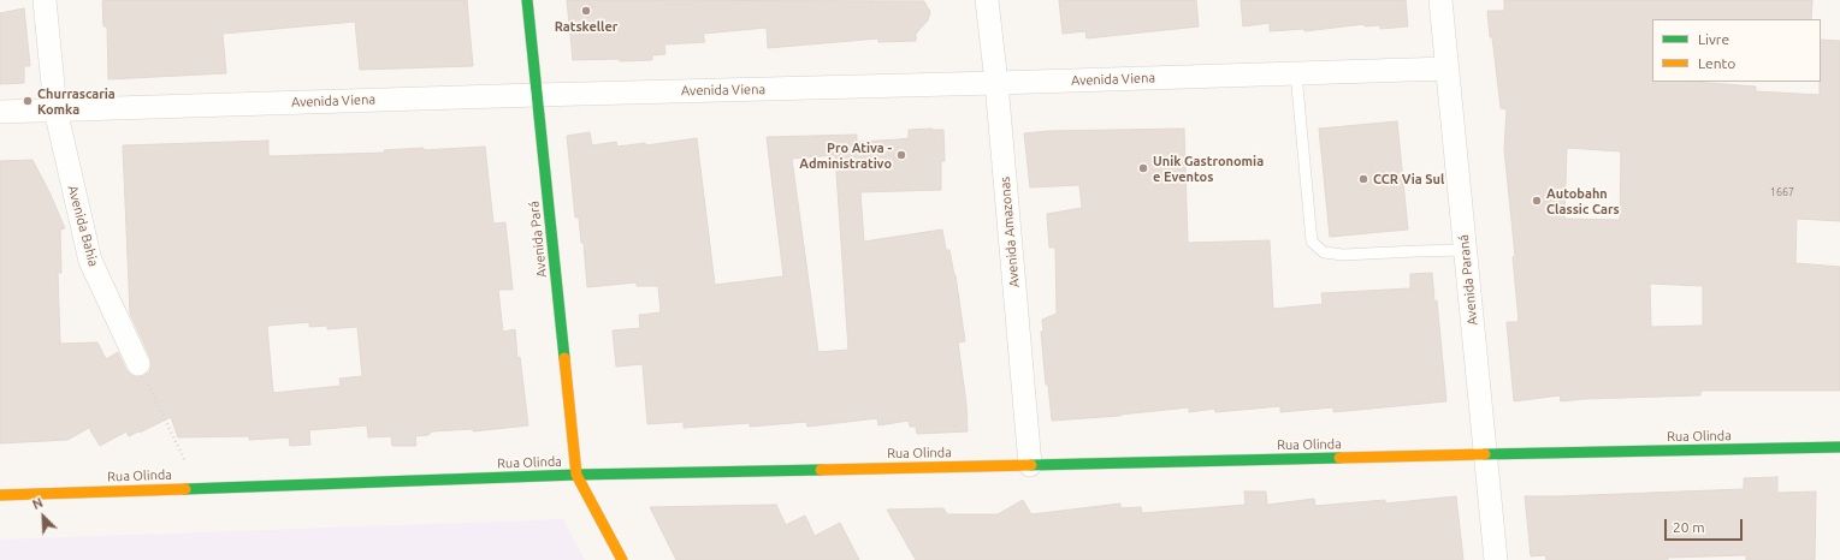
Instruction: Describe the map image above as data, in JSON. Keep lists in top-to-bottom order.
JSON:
{
  "streets": {
    "street": [
      "Avenida Viena",
      "Avenida Bahia",
      "Avenida Amazonas",
      "Avenida Pará",
      "Avenida Paraná",
      "Rua Olinda"
    ]
  },
  "crossings": [
    ["Avenida Viena", "Avenida Bahia"],
    ["Avenida Viena", "Avenida Amazonas"],
    ["Avenida Viena", "Avenida Pará"],
    ["Avenida Viena", "Avenida Paraná"],
    ["Avenida Amazonas", "Rua Olinda"],
    ["Avenida Pará", "Rua Olinda"],
    ["Avenida Paraná", "Rua Olinda"]
  ],
  "places": [
    "Ratskeller",
    "Churrascaria Komka",
    "Pro Ativa - Administrativo",
    "Unik Gastronomia e Eventos",
    "CCR Via Sul",
    "Autobahn Classic Cars"
  ],
  "house_numbers": ["1667"],
  "legend": ["Livre", "Lento"],
  "scale_bar": "20 m",
  "north": "top left"
}
